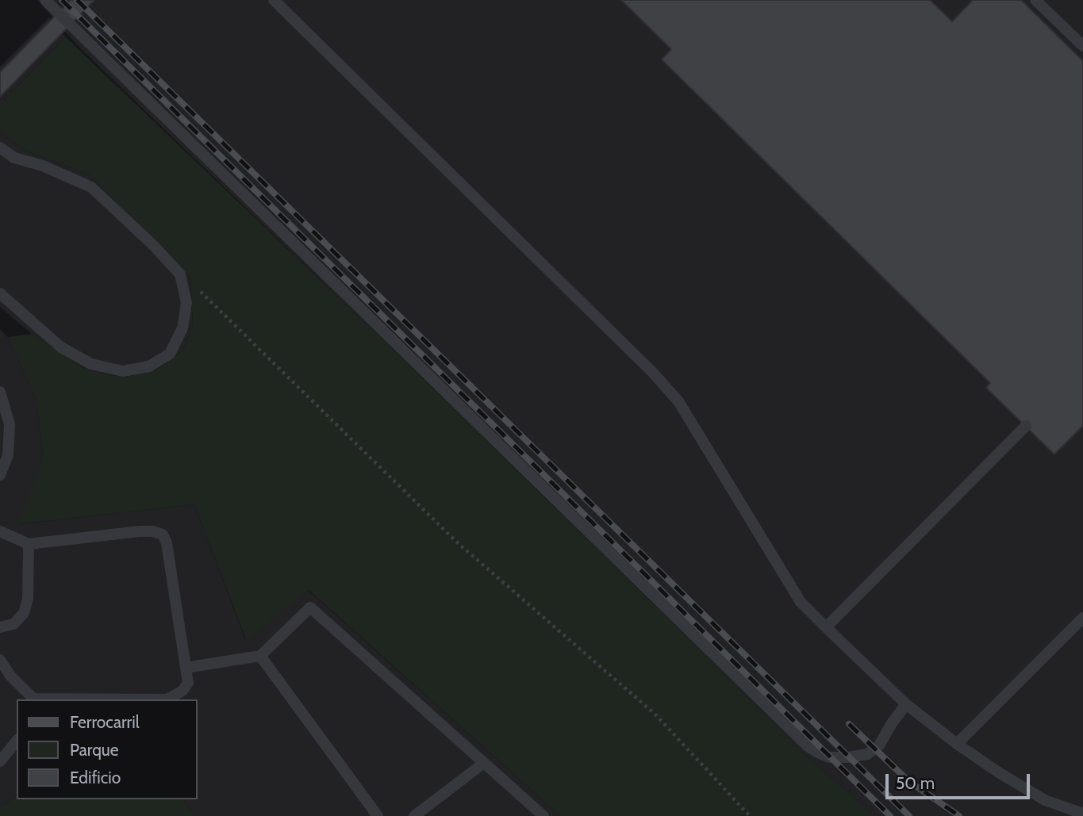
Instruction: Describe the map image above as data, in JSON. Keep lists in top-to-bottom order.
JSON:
{
  "legend": ["Ferrocarril", "Parque", "Edificio"],
  "scale_bar": "50 m"
}
